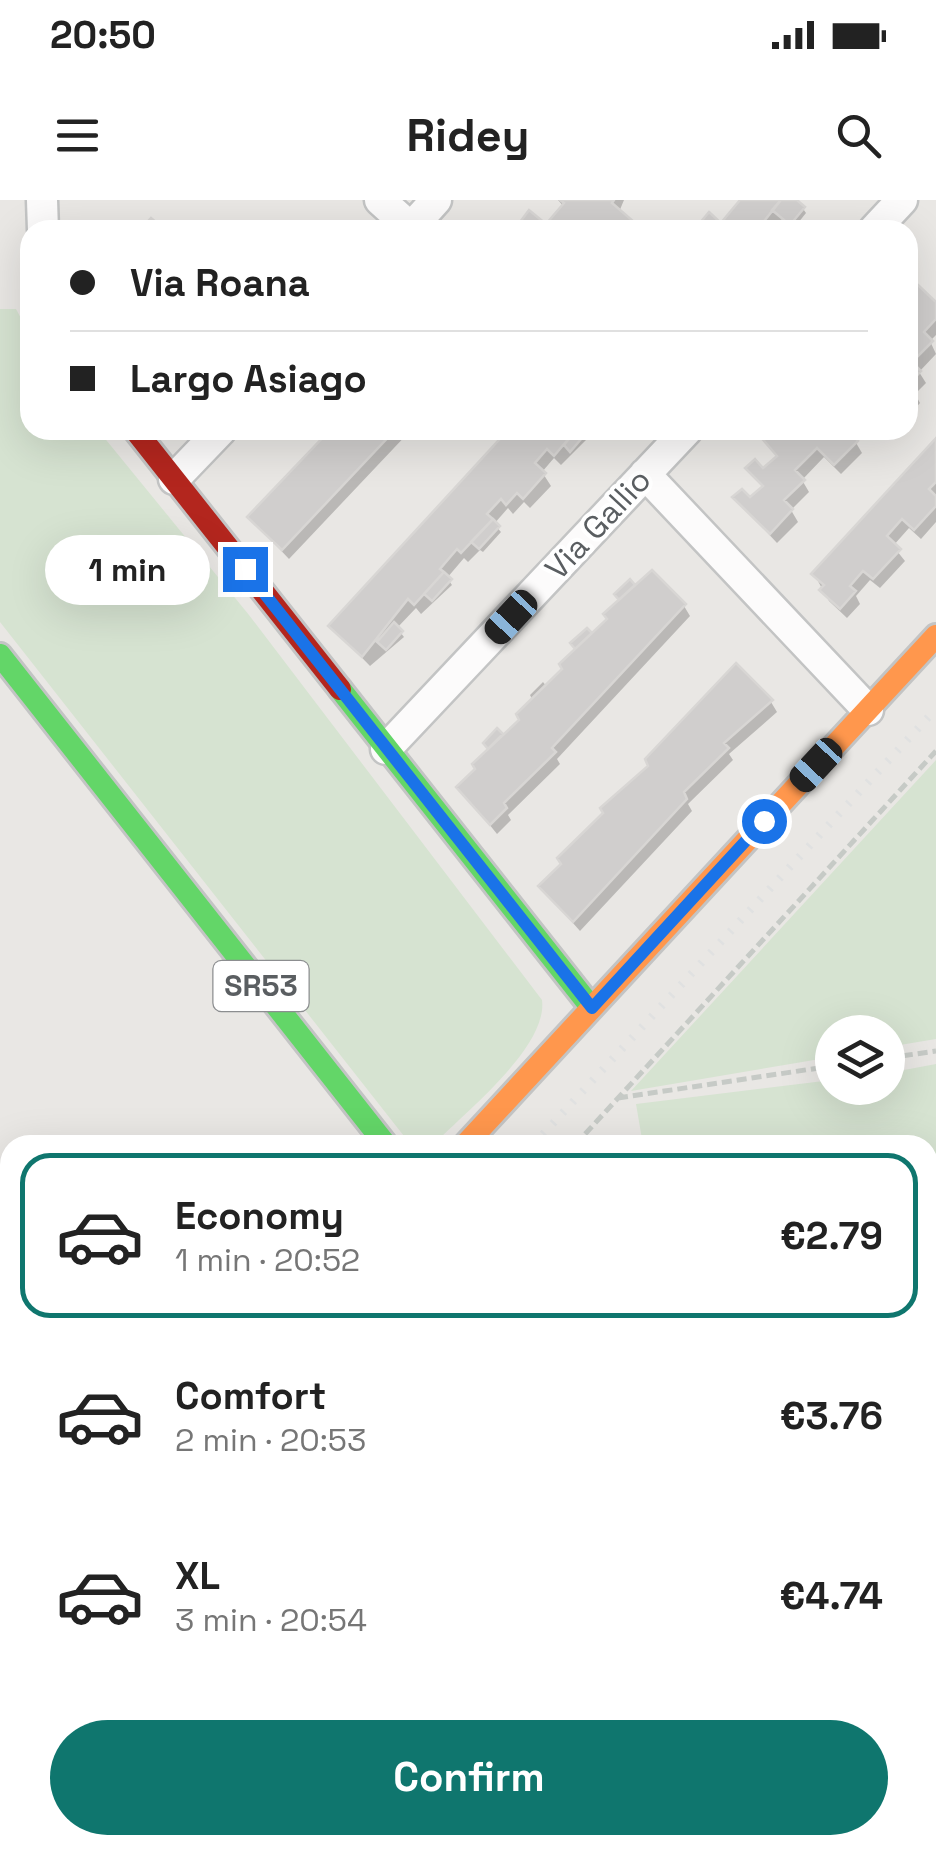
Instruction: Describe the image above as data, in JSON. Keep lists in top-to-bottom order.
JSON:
{
  "streets": {
    "street": ["Via Gallio", "SR53"]
  },
  "page": {
    "status": "20:50",
    "header": "Ridey",
    "banner": ["Via Roana", "Largo Asiago"],
    "bubble": "1 min",
    "list": [
      {
        "name": "Economy",
        "note": "1 min · 20:52",
        "value": "€2.79"
      },
      {
        "name": "Comfort",
        "note": "2 min · 20:53",
        "value": "€3.76"
      },
      {
        "name": "XL",
        "note": "3 min · 20:54",
        "value": "€4.74"
      }
    ],
    "buttons": "Confirm"
  }
}
